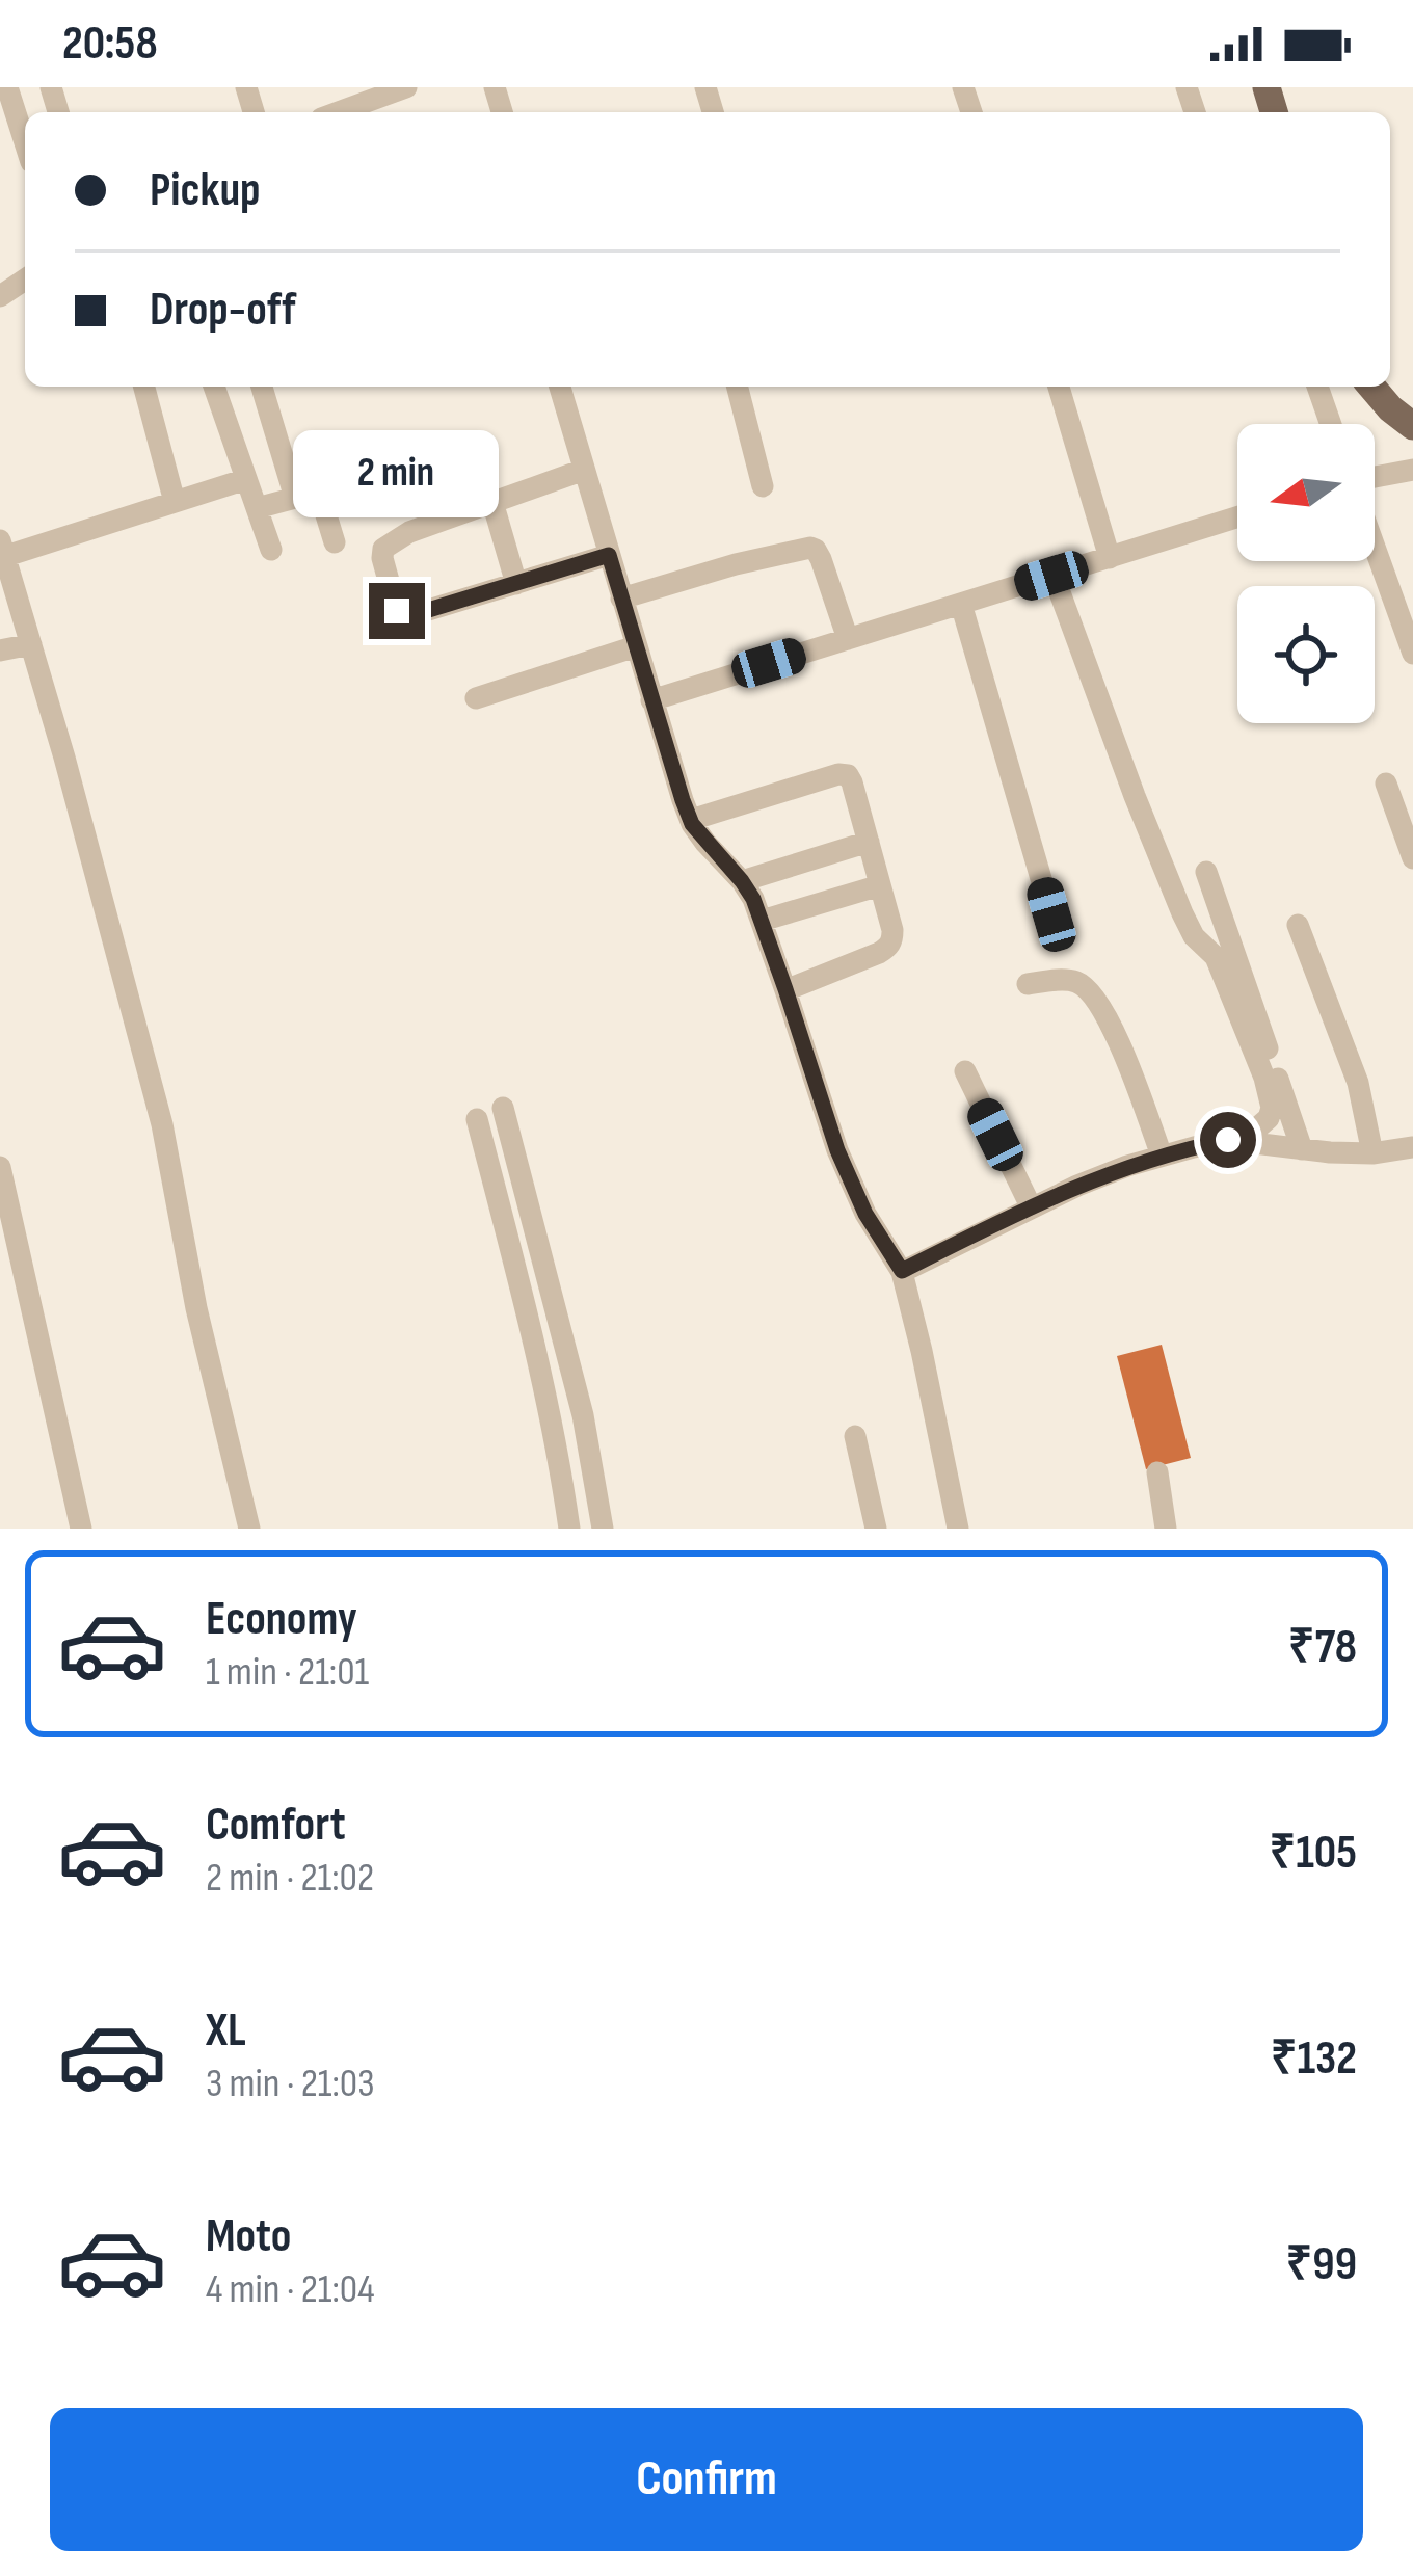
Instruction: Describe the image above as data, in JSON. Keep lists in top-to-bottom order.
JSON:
{
  "north": "left",
  "page": {
    "status": "20:58",
    "banner": ["Pickup", "Drop-off"],
    "bubble": "2 min",
    "list": [
      {
        "name": "Economy",
        "note": "1 min · 21:01",
        "value": "₹78"
      },
      {
        "name": "Comfort",
        "note": "2 min · 21:02",
        "value": "₹105"
      },
      {
        "name": "XL",
        "note": "3 min · 21:03",
        "value": "₹132"
      },
      {
        "name": "Moto",
        "note": "4 min · 21:04",
        "value": "₹99"
      }
    ],
    "buttons": "Confirm"
  }
}
